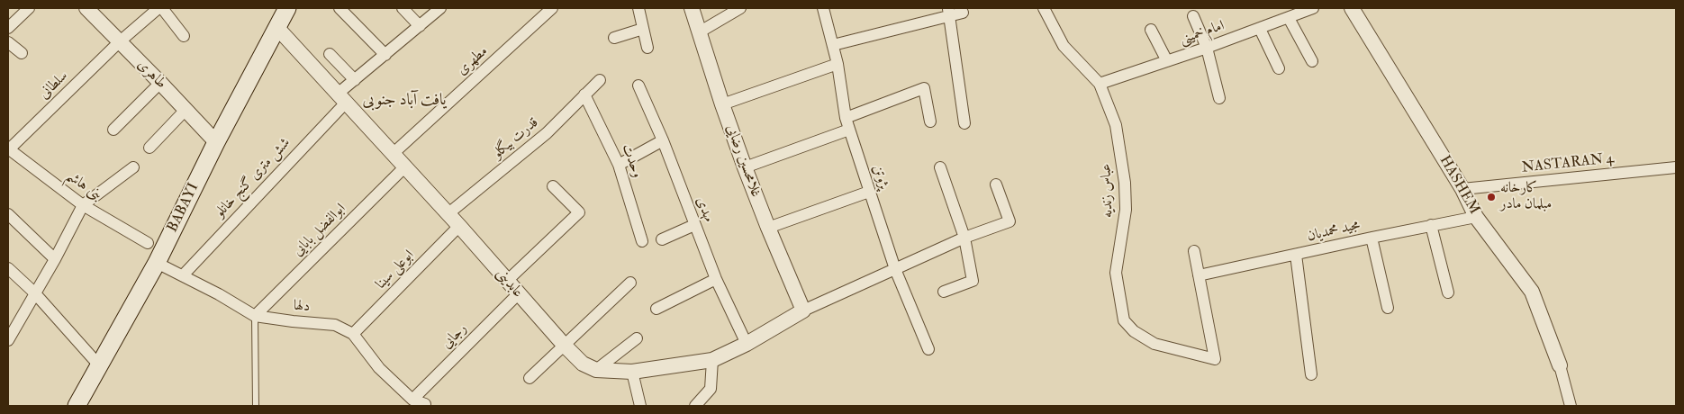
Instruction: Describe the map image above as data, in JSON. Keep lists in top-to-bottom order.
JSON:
{
  "streets": {
    "main road": ["BABAYI"],
    "street": [
      "امام خمینی",
      "مطهری",
      "طاهری",
      "سلطانی",
      "قدرت بیگلو",
      "وحدت",
      "غلامحسین رضایی",
      "NASTARAN 4",
      "پژوتن",
      "شش متری گنج خانلو",
      "HASHEM",
      "بنی هاشم",
      "عباس زندیه",
      "مهدی",
      "ابوالفضل بابایی",
      "مجید محمدیان",
      "ابوعلی سینا",
      "عابدینی",
      "دلها",
      "رجایی"
    ]
  },
  "crossings": [
    ["امام خمینی", "عباس زندیه"],
    ["مطهری", "عابدینی"],
    ["طاهری", "سلطانی"],
    ["طاهری", "BABAYI"],
    ["سلطانی", "بنی هاشم"],
    ["قدرت بیگلو", "وحدت"],
    ["قدرت بیگلو", "عابدینی"],
    ["غلامحسین رضایی", "عابدینی"],
    ["NASTARAN 4", "HASHEM"],
    ["شش متری گنج خانلو", "عابدینی"],
    ["شش متری گنج خانلو", "دلها"],
    ["HASHEM", "مجید محمدیان"],
    ["عباس زندیه", "مجید محمدیان"],
    ["BABAYI", "عابدینی"],
    ["BABAYI", "دلها"],
    ["مهدی", "عابدینی"],
    ["ابوالفضل بابایی", "عابدینی"],
    ["ابوالفضل بابایی", "دلها"],
    ["ابوعلی سینا", "عابدینی"],
    ["ابوعلی سینا", "دلها"],
    ["عابدینی", "رجایی"],
    ["دلها", "رجایی"]
  ],
  "districts": ["یافت آباد جنوبی"],
  "places": ["کارخانه مبلمان مادر"]
}
